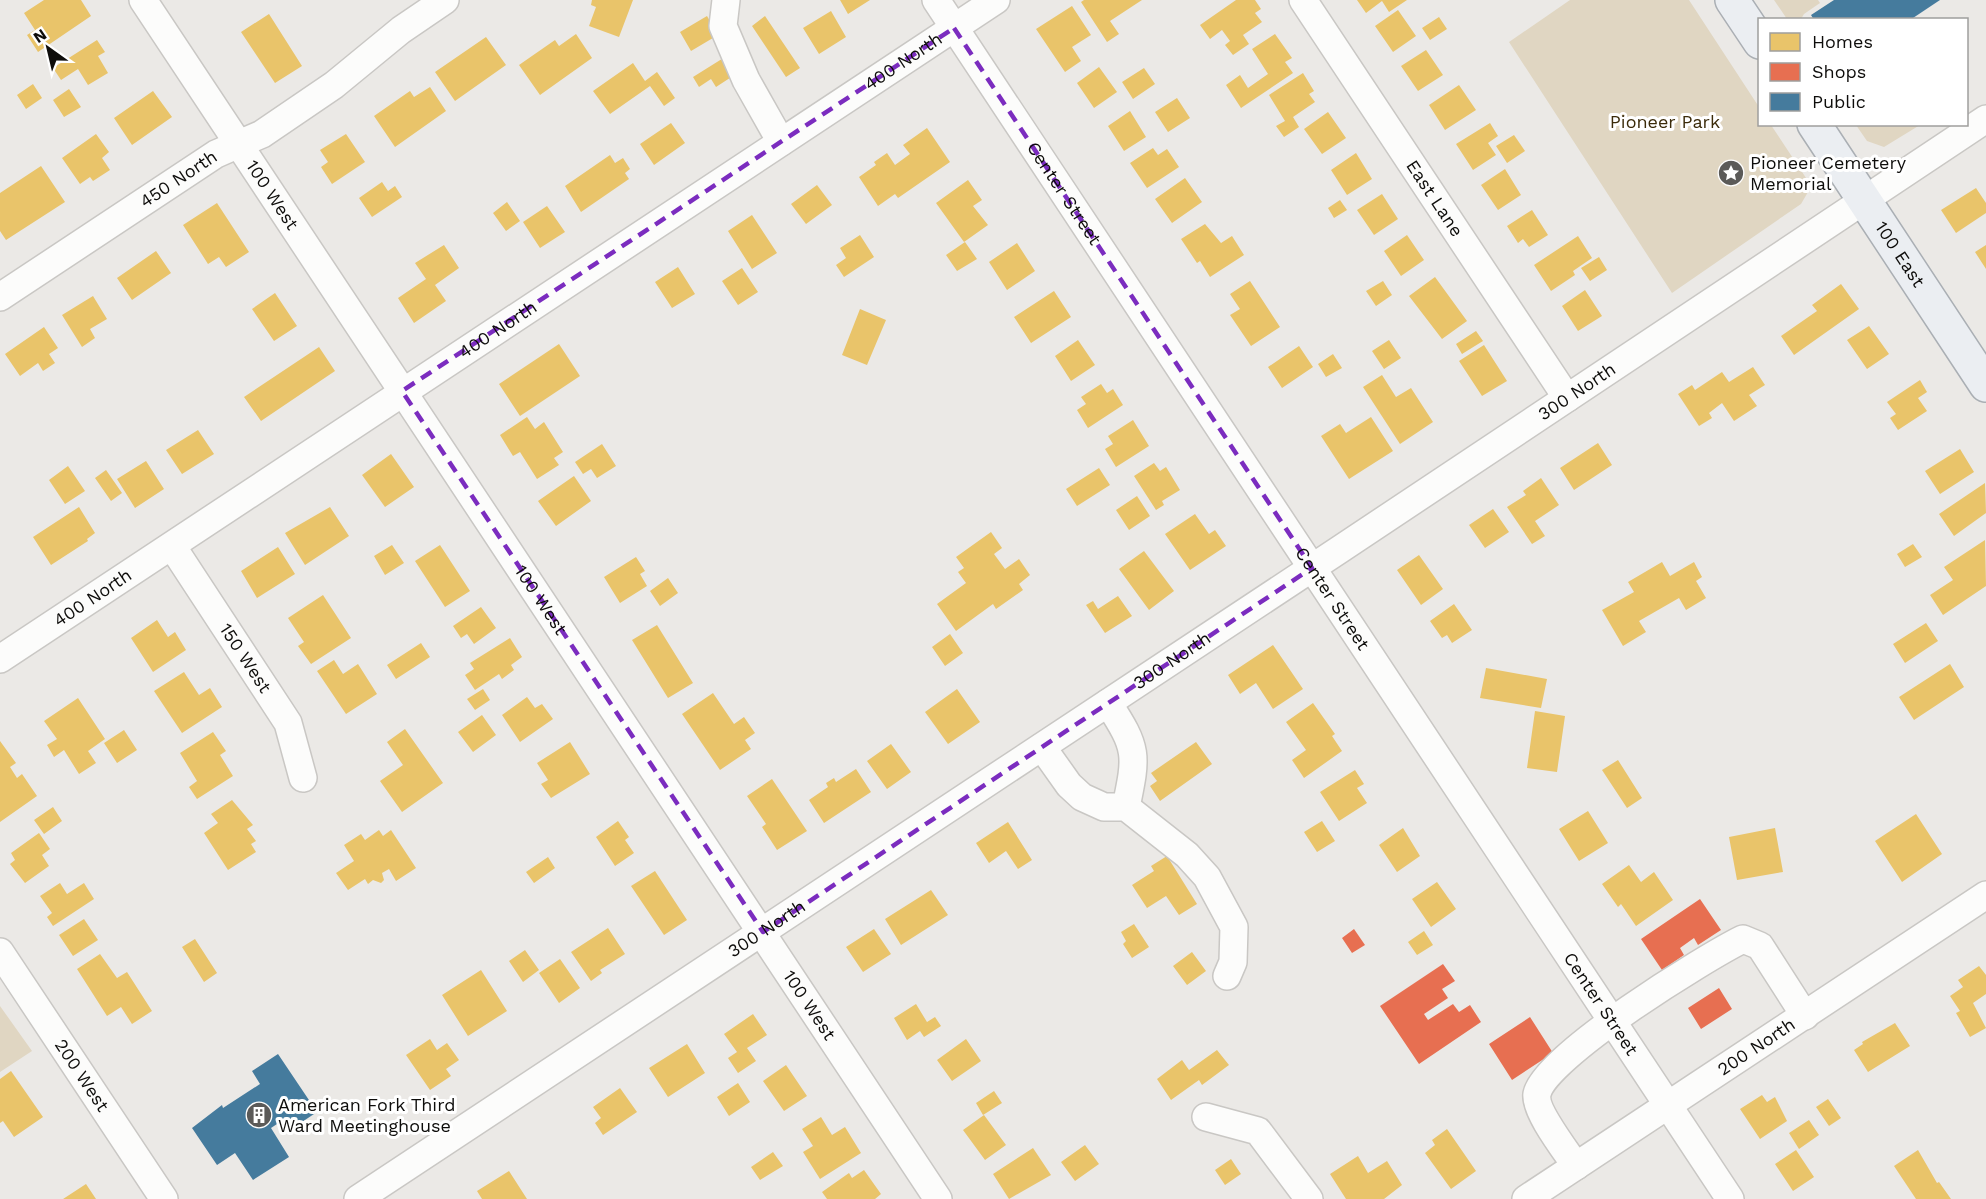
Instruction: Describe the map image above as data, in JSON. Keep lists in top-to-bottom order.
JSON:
{
  "streets": {
    "main road": ["100 East"],
    "street": [
      "400 North",
      "450 North",
      "Center Street",
      "100 West",
      "East Lane",
      "300 North",
      "150 West",
      "200 North",
      "200 West"
    ]
  },
  "crossings": [
    ["400 North", "Center Street"],
    ["400 North", "100 West"],
    ["400 North", "150 West"],
    ["450 North", "100 West"],
    ["Center Street", "300 North"],
    ["Center Street", "200 North"],
    ["100 West", "300 North"],
    ["East Lane", "300 North"],
    ["100 East", "300 North"]
  ],
  "parks": ["Pioneer Park"],
  "places": {
    "place": ["Pioneer Cemetery Memorial"],
    "building": ["American Fork Third Ward Meetinghouse"]
  },
  "legend": ["Homes", "Shops", "Public"],
  "north": "top left"
}
